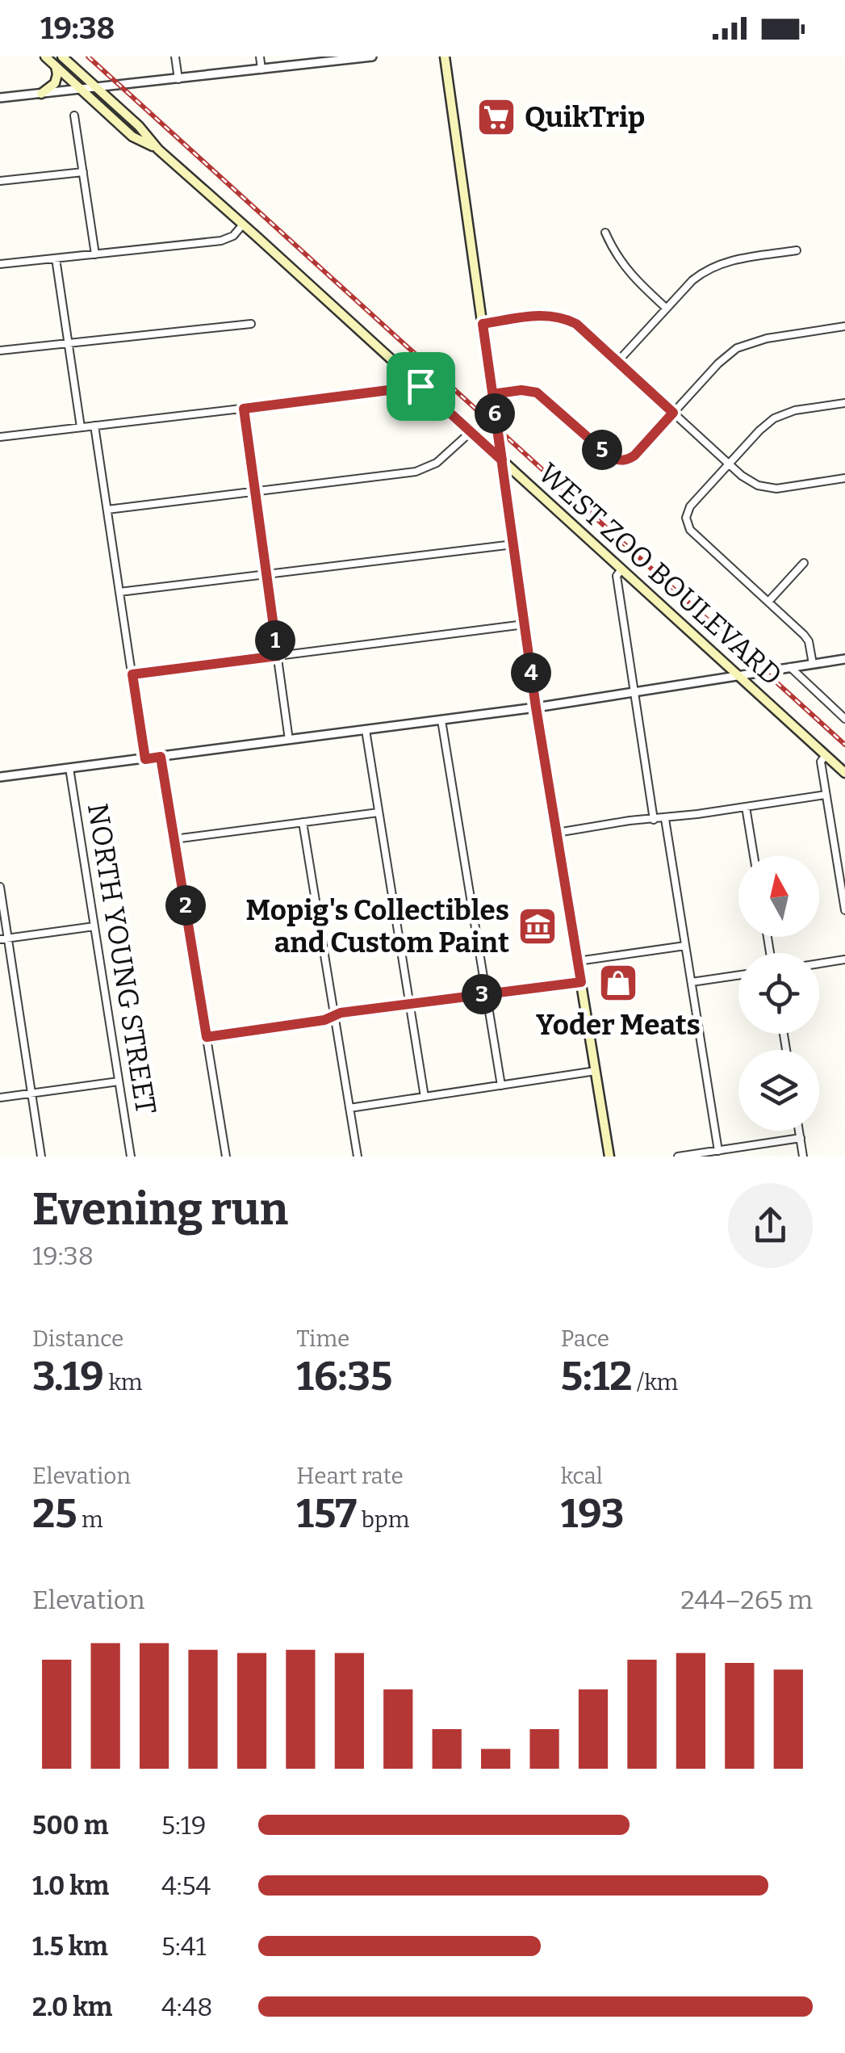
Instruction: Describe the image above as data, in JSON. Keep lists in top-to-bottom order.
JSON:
{
  "streets": {
    "main road": ["WEST ZOO BOULEVARD"],
    "street": ["NORTH YOUNG STREET"]
  },
  "places": {
    "supermarket": ["QuikTrip"],
    "museum": ["Mopig's Collectibles and Custom Paint"],
    "shop": ["Yoder Meats"]
  },
  "north": "top",
  "page": {
    "status": "19:38",
    "pins": [
      "6",
      "5",
      "1",
      "4",
      "2",
      "3"
    ],
    "heading": ["Evening run", "19:38"],
    "stats": [
      ["Distance", "3.19 km"],
      ["Time", "16:35"],
      ["Pace", "5:12 /km"],
      ["Elevation", "25 m"],
      ["Heart rate", "157 bpm"],
      ["kcal", "193"]
    ],
    "chart": ["Elevation", "244–265 m"],
    "list": [
      {
        "name": "500 m",
        "note": "5:19"
      },
      {
        "name": "1.0 km",
        "note": "4:54"
      },
      {
        "name": "1.5 km",
        "note": "5:41"
      },
      {
        "name": "2.0 km",
        "note": "4:48"
      }
    ]
  }
}
